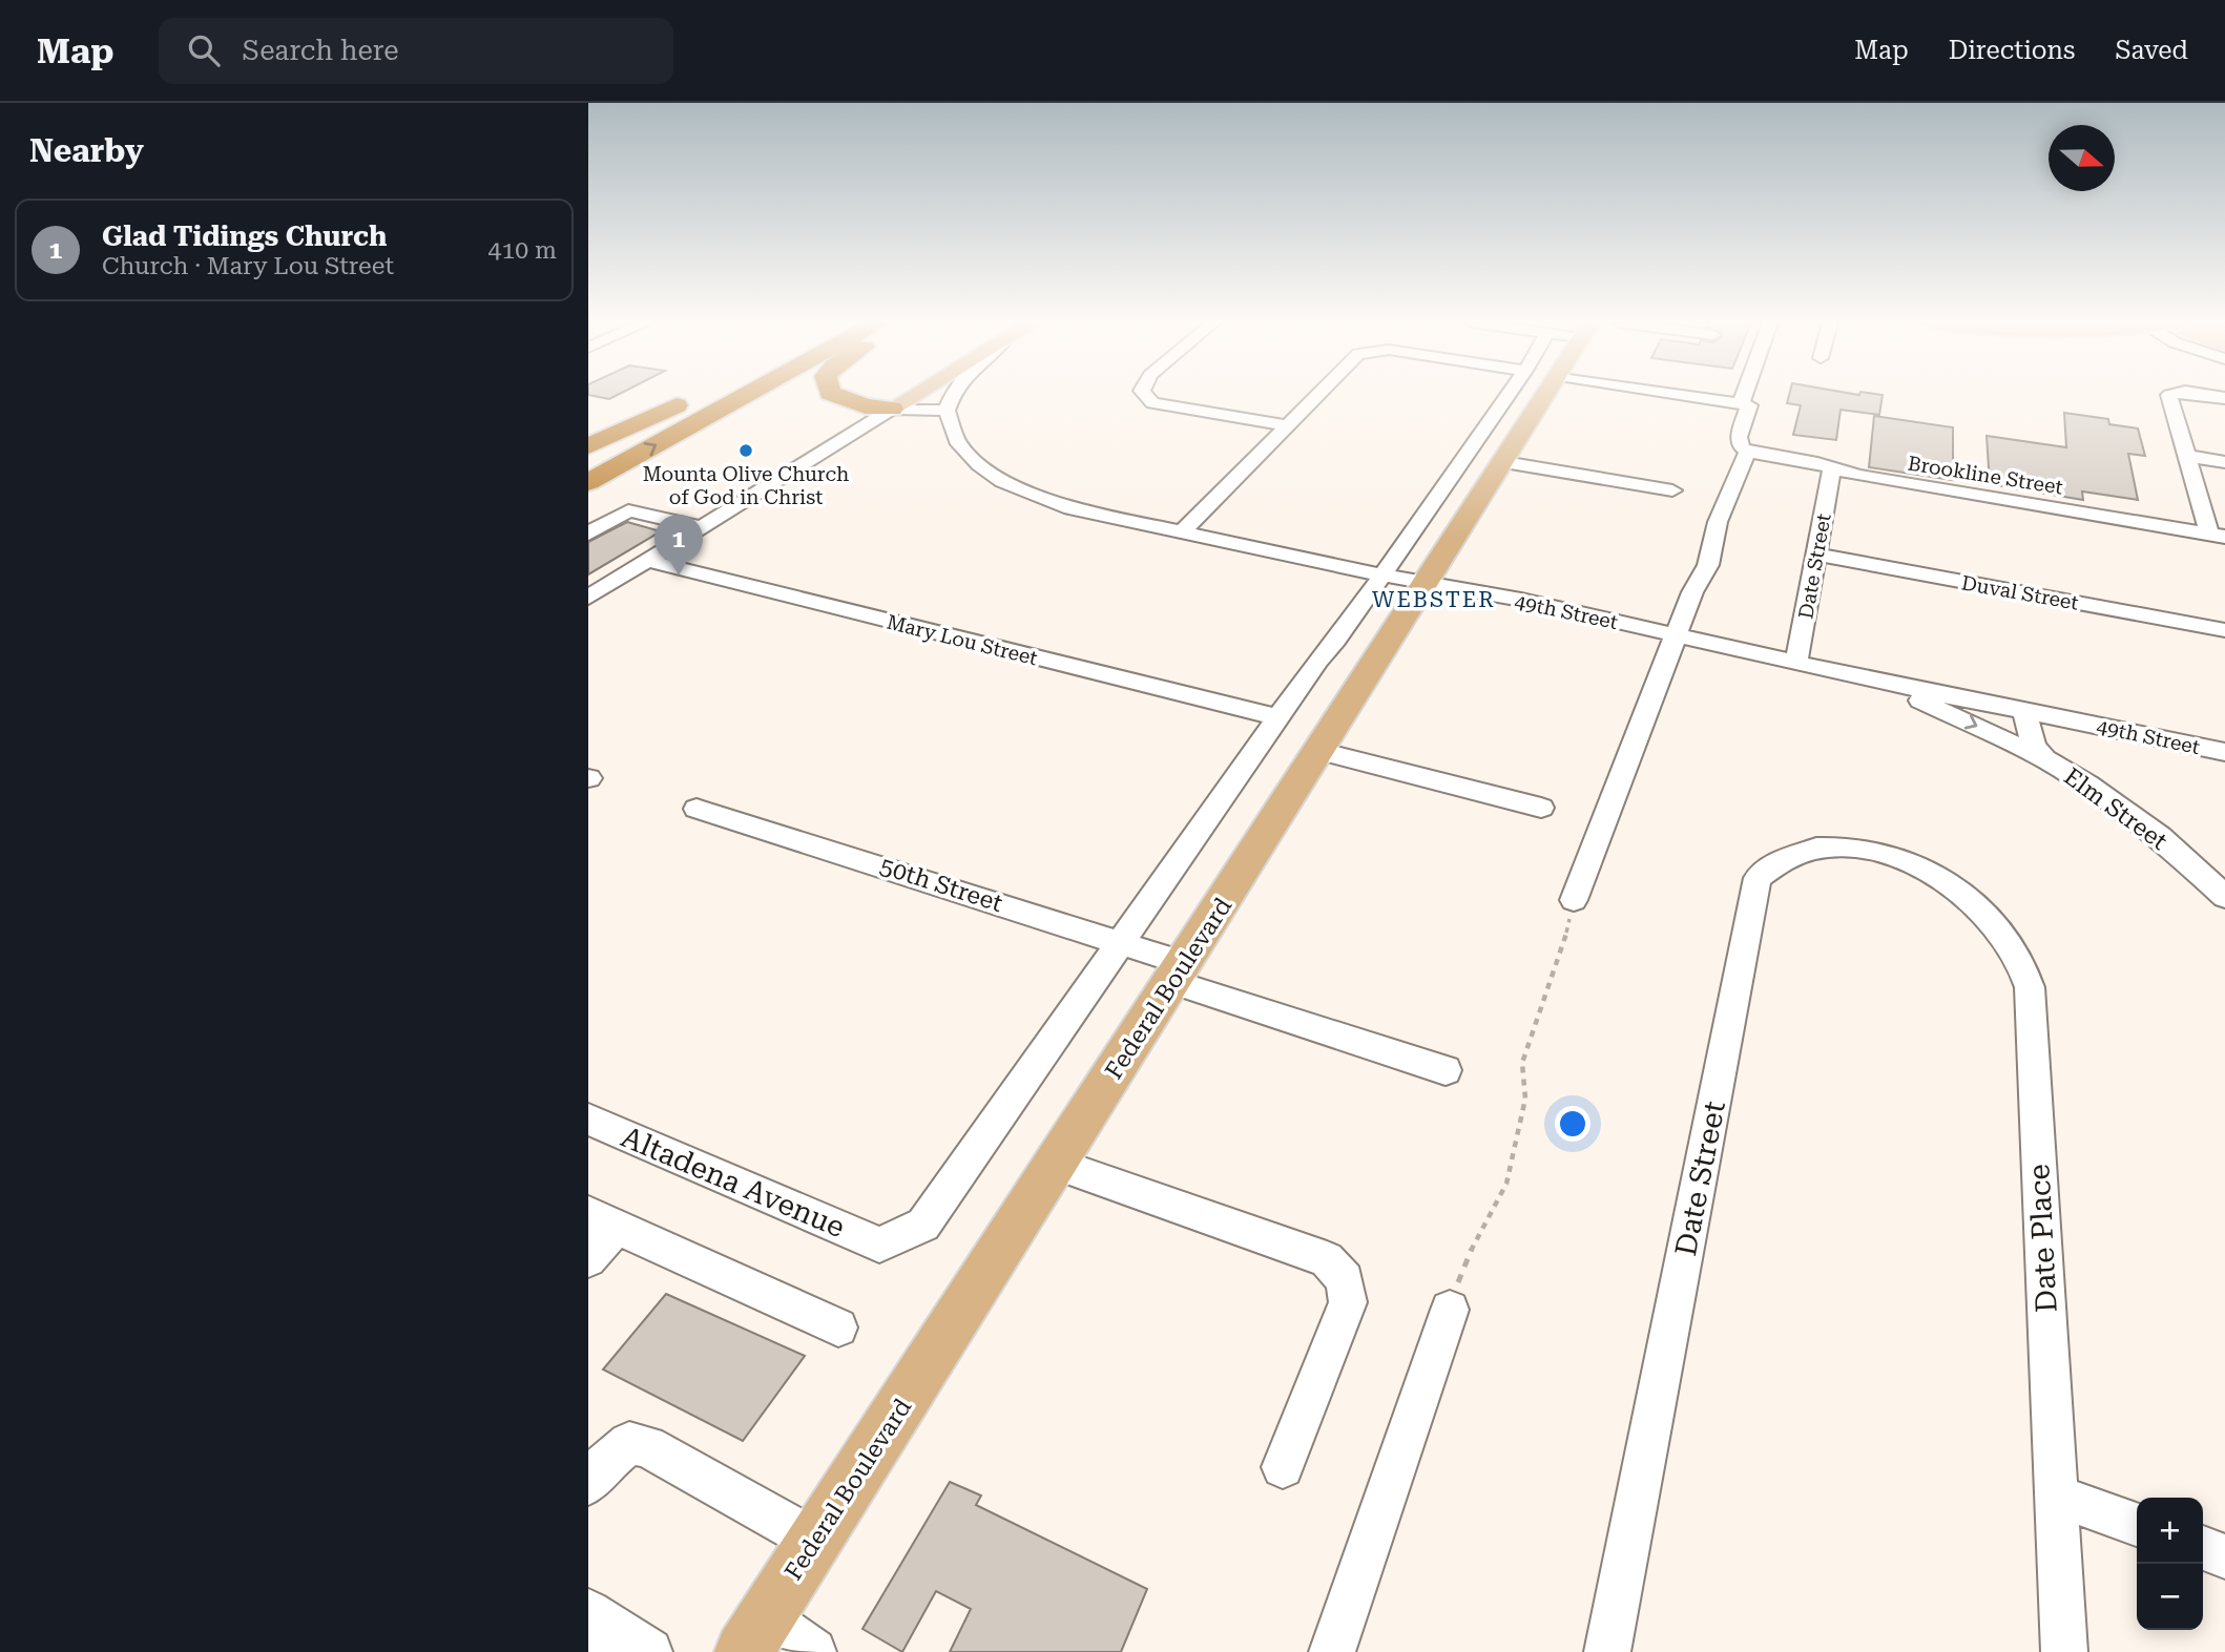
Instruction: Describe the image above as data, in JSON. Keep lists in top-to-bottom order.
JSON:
{
  "streets": {
    "main road": ["Federal Boulevard"],
    "street": [
      "Brookline Street",
      "Date Street",
      "Duval Street",
      "49th Street",
      "Mary Lou Street",
      "Elm Street",
      "50th Street",
      "Altadena Avenue",
      "Date Place"
    ]
  },
  "crossings": [
    ["Brookline Street", "Date Street"],
    ["Date Street", "Duval Street"],
    ["Date Street", "49th Street"],
    ["Date Street", "Date Place"],
    ["49th Street", "Elm Street"],
    ["49th Street", "Federal Boulevard"],
    ["50th Street", "Federal Boulevard"]
  ],
  "districts": ["WEBSTER"],
  "places": ["Mounta Olive Church of God in Christ"],
  "north": "right",
  "page": {
    "header": "Map",
    "search": "Search here",
    "nav": ["Map", "Directions", "Saved"],
    "heading": "Nearby",
    "list": [
      {
        "mark": "1",
        "name": "Glad Tidings Church",
        "note": "Church · Mary Lou Street",
        "value": "410 m"
      }
    ],
    "pins": "1",
    "map_buttons": ["+", "−"]
  }
}
